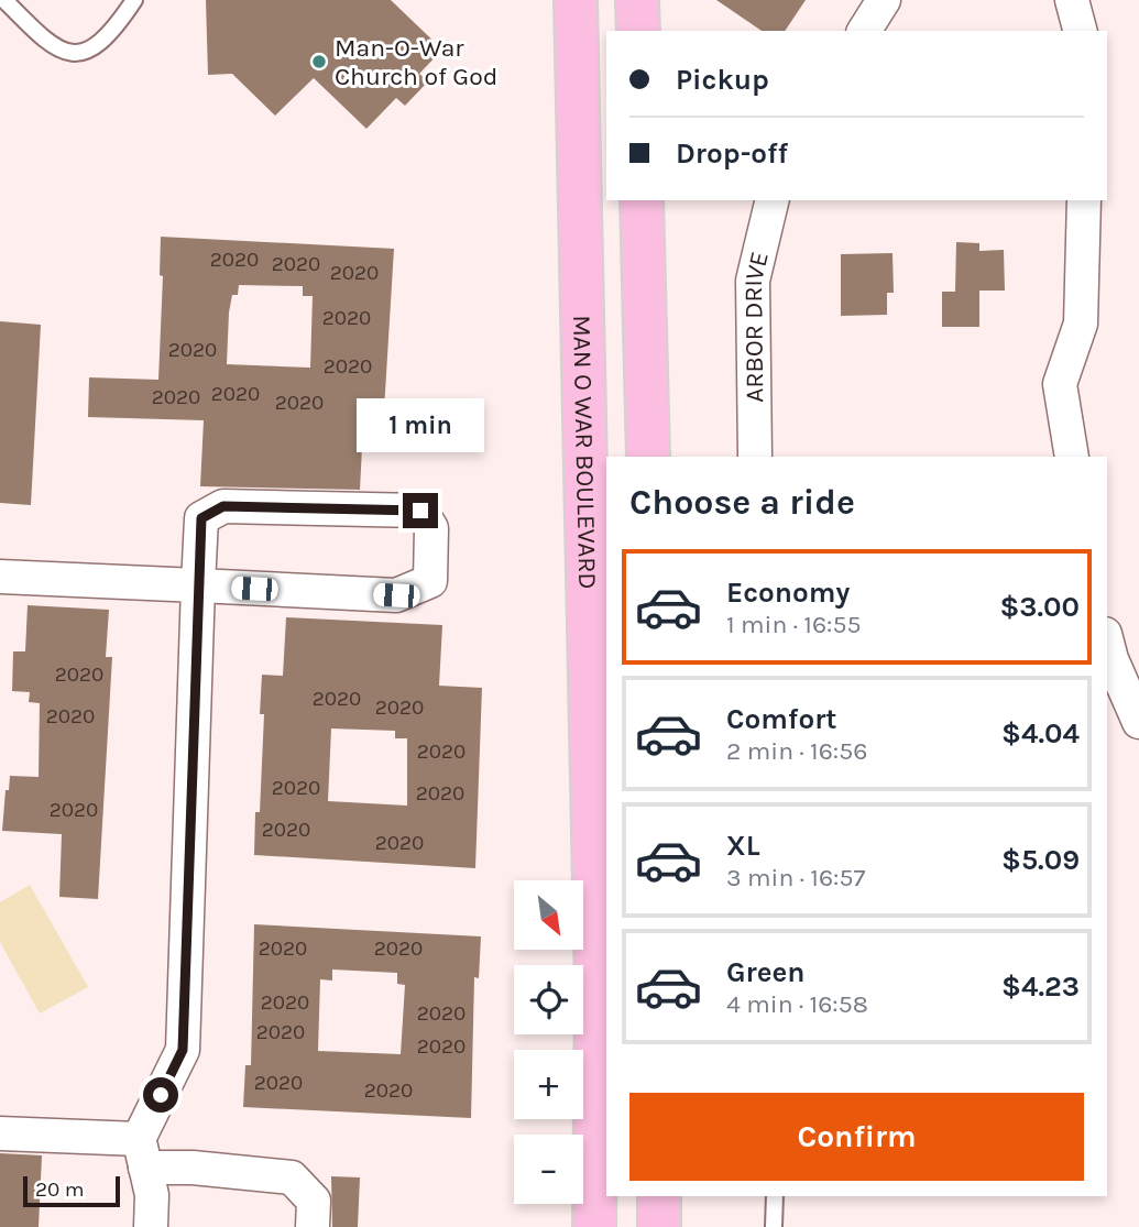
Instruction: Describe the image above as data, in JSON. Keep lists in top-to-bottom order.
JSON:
{
  "streets": {
    "main road": ["MAN O WAR BOULEVARD"],
    "street": ["ARBOR DRIVE"]
  },
  "places": ["Man-O-War Church of God"],
  "house_numbers": [
    "2020",
    "2020",
    "2020",
    "2020",
    "2020",
    "2020",
    "2020",
    "2020",
    "2020",
    "2020",
    "2020",
    "2020",
    "2020",
    "2020",
    "2020",
    "2020",
    "2020",
    "2020",
    "2020",
    "2020",
    "2020",
    "2020",
    "2020",
    "2020",
    "2020",
    "2020",
    "2020"
  ],
  "scale_bar": "20 m",
  "north": "bottom right",
  "page": {
    "banner": ["Pickup", "Drop-off"],
    "bubble": "1 min",
    "heading": "Choose a ride",
    "list": [
      {
        "name": "Economy",
        "note": "1 min · 16:55",
        "value": "$3.00"
      },
      {
        "name": "Comfort",
        "note": "2 min · 16:56",
        "value": "$4.04"
      },
      {
        "name": "XL",
        "note": "3 min · 16:57",
        "value": "$5.09"
      },
      {
        "name": "Green",
        "note": "4 min · 16:58",
        "value": "$4.23"
      }
    ],
    "map_buttons": ["+", "−"],
    "buttons": "Confirm",
    "scale": "20 m"
  }
}
